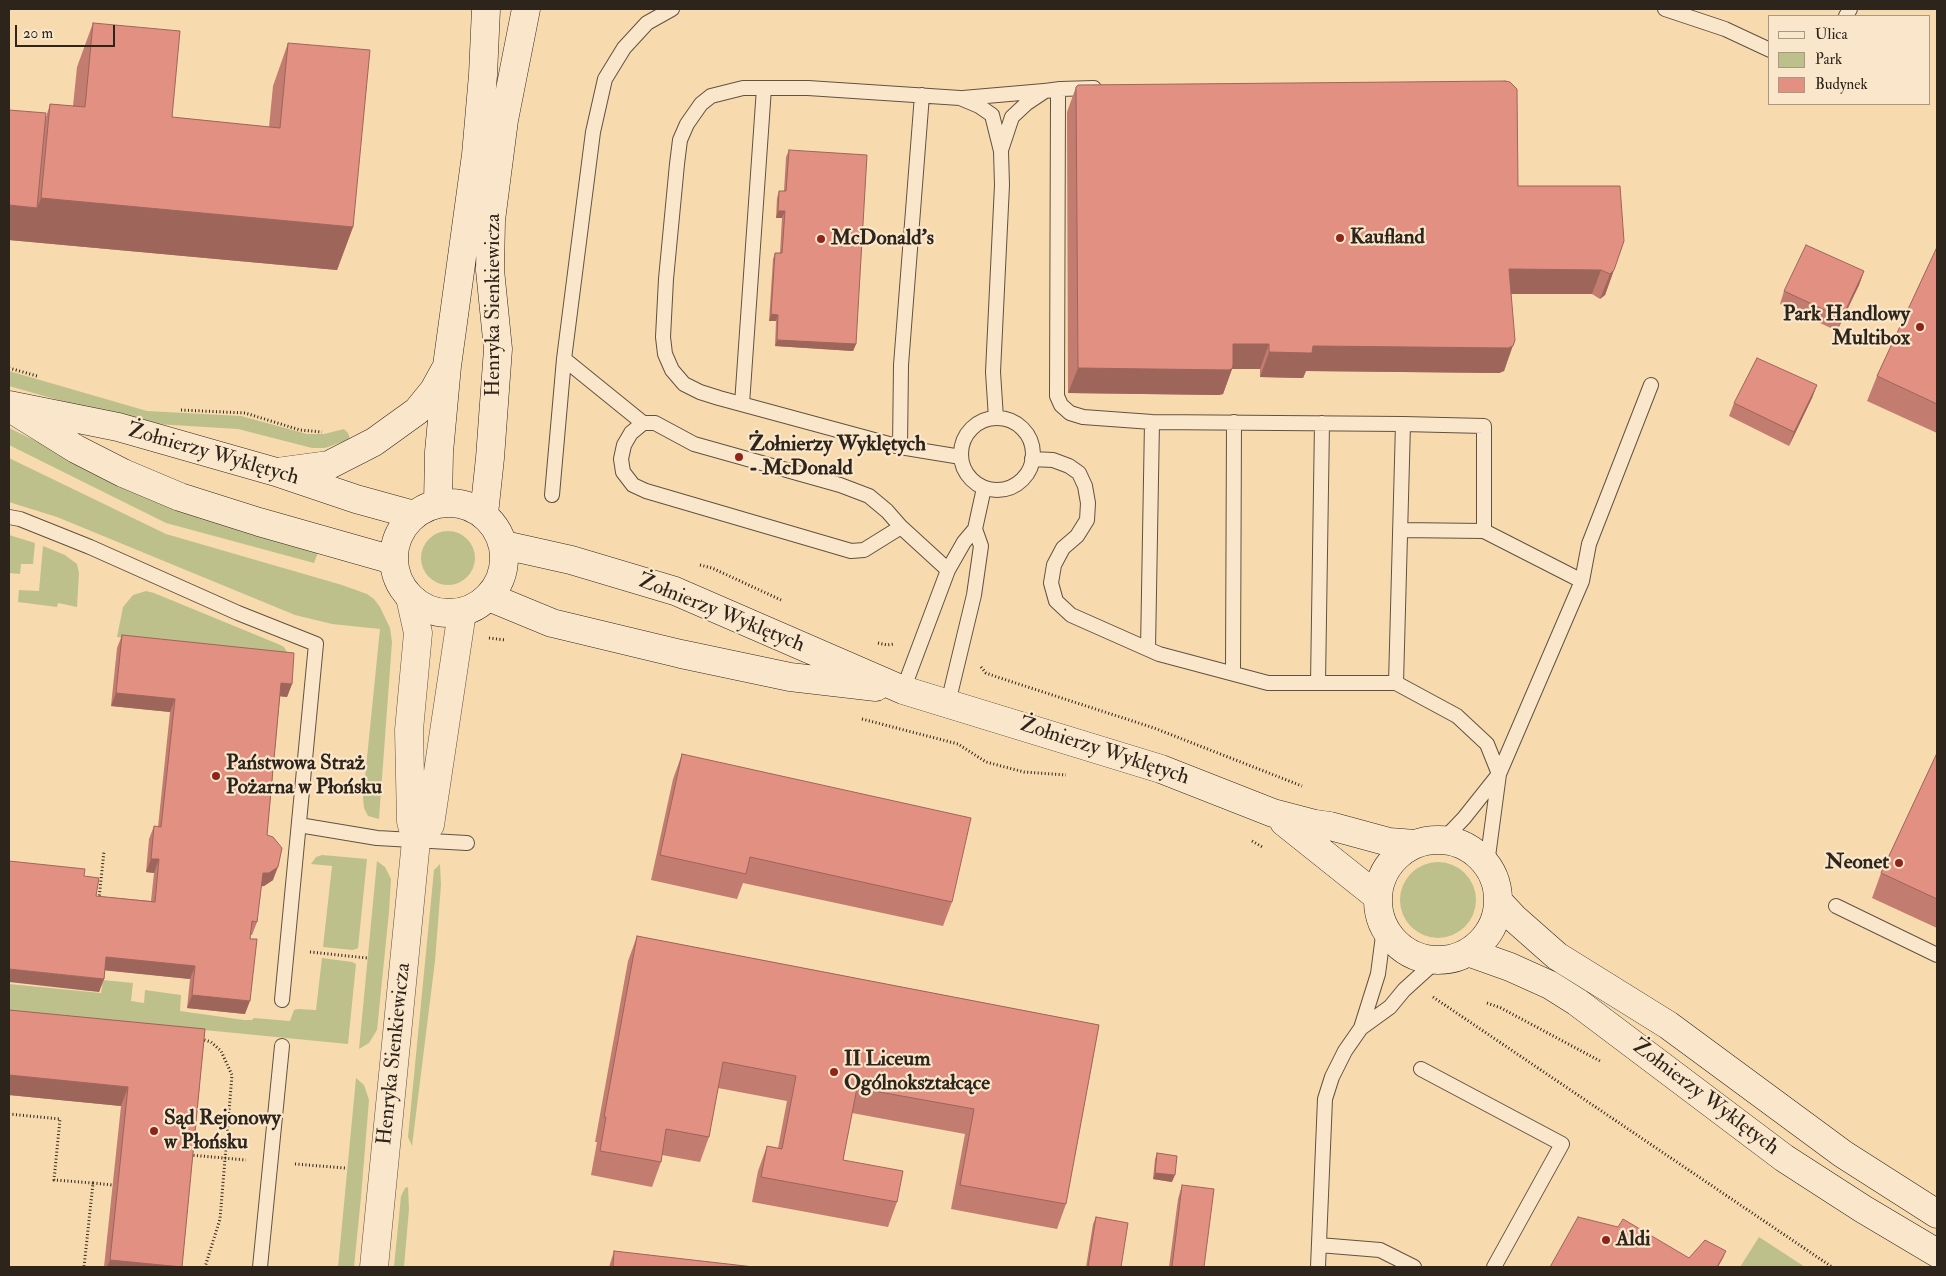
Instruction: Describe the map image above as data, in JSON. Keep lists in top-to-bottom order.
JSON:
{
  "streets": {
    "street": ["Henryka Sienkiewicza", "Żołnierzy Wyklętych"]
  },
  "crossings": [
    ["Henryka Sienkiewicza", "Żołnierzy Wyklętych"]
  ],
  "places": [
    "Kaufland",
    "McDonald's",
    "Park Handlowy Multibox",
    "Żołnierzy Wyklętych - McDonald",
    "Państwowa Straż Pożarna w Płońsku",
    "Neonet",
    "II Liceum Ogólnokształcące",
    "Sąd Rejonowy w Płońsku",
    "Aldi"
  ],
  "legend": ["Ulica", "Park", "Budynek"],
  "scale_bar": "20 m"
}
